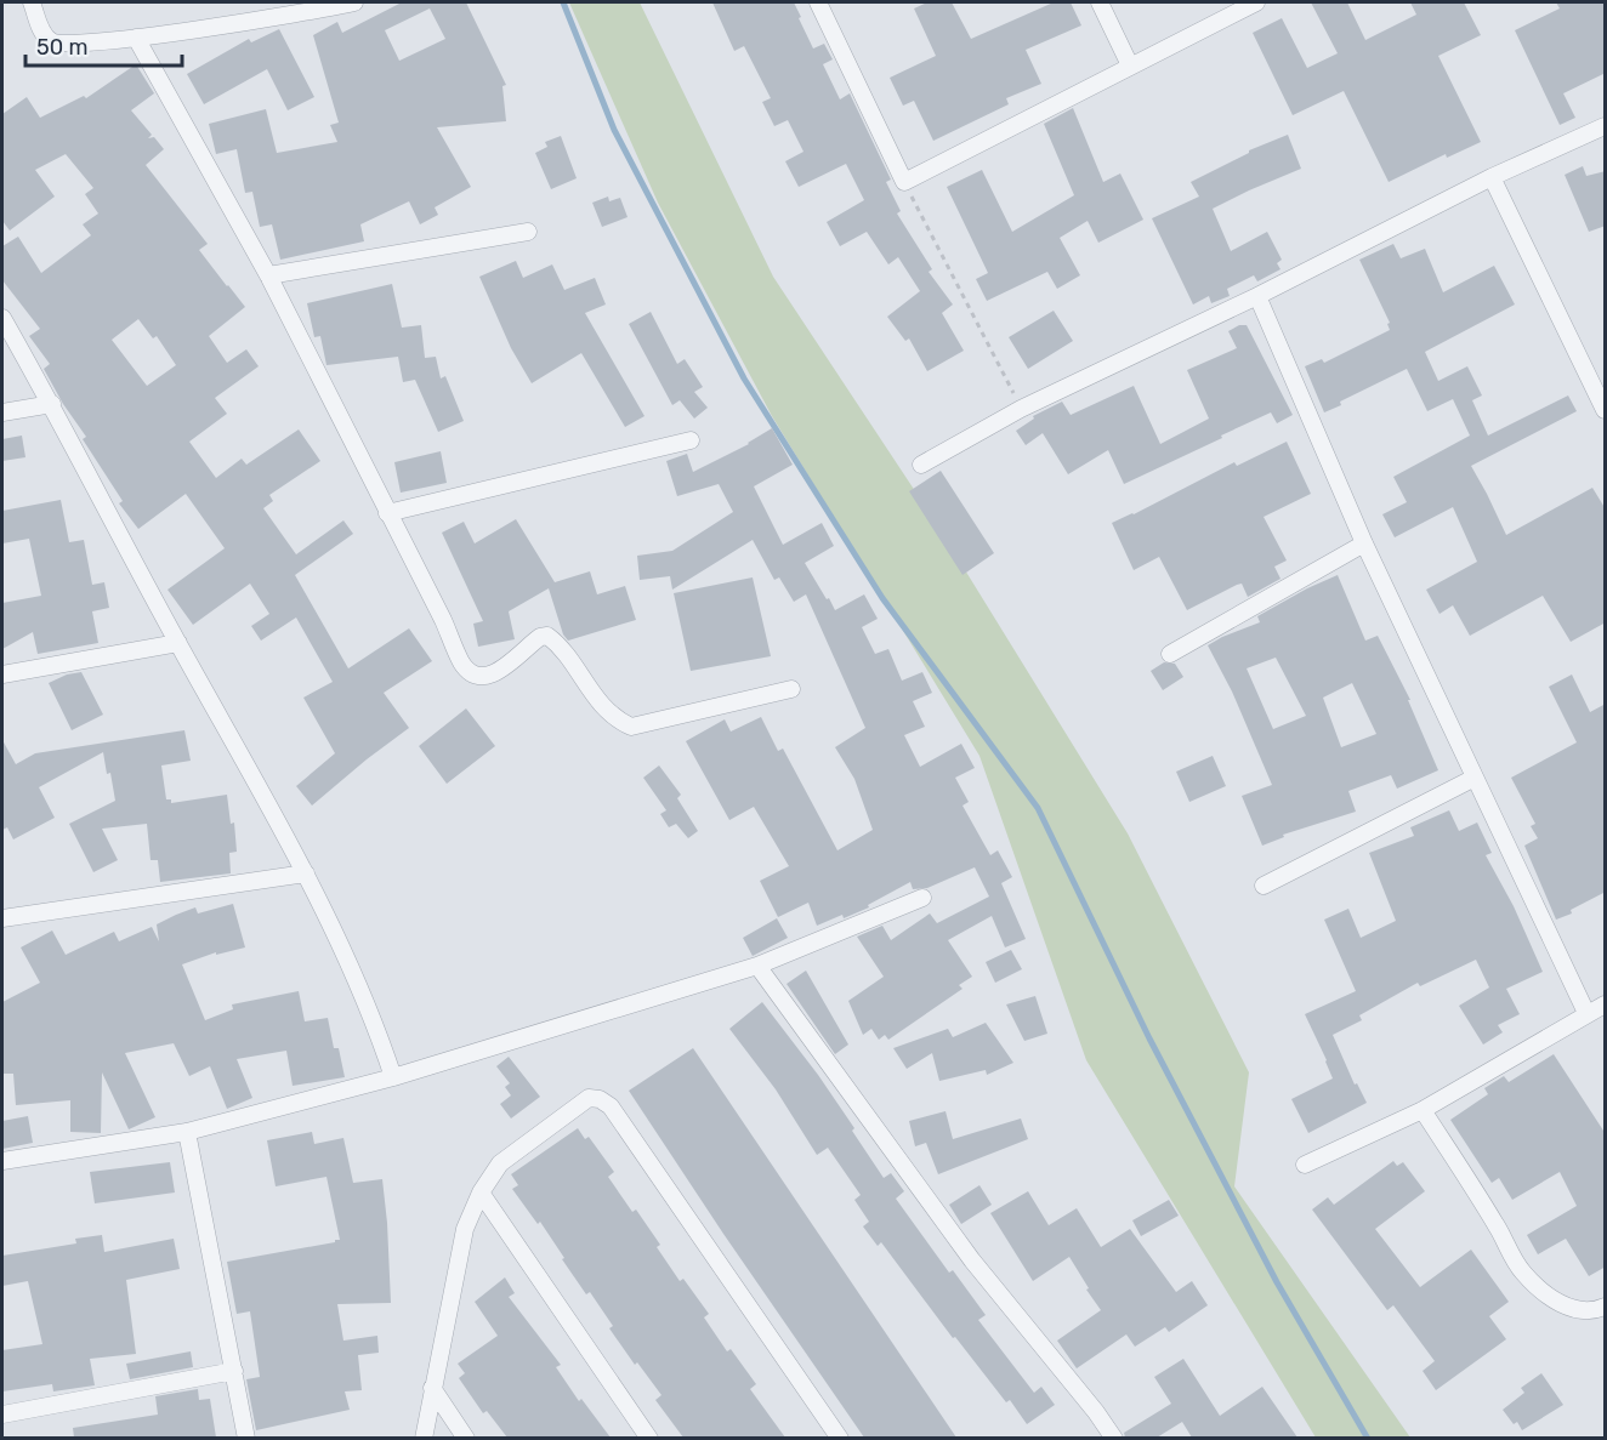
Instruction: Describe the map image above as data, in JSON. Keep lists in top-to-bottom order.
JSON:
{
  "scale_bar": "50 m"
}
